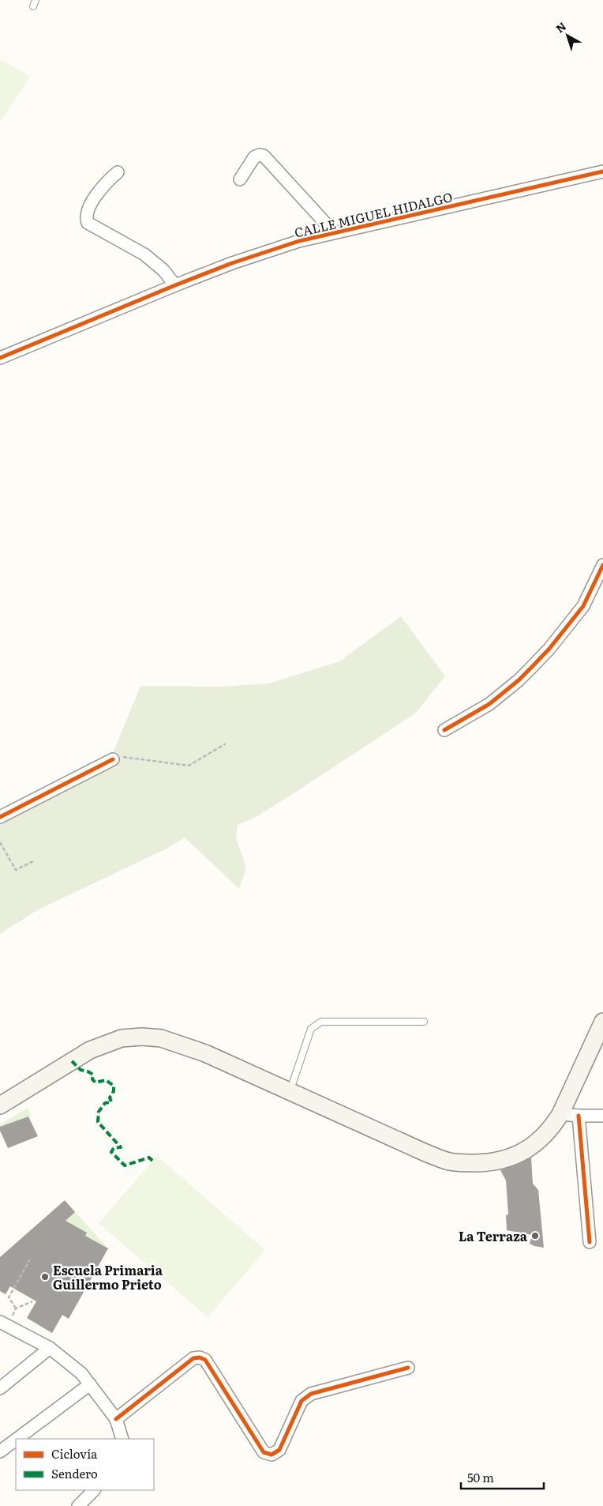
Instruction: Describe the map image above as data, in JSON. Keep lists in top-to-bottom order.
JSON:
{
  "streets": {
    "street": ["CALLE MIGUEL HIDALGO"]
  },
  "places": ["La Terraza", "Escuela Primaria Guillermo Prieto"],
  "legend": ["Ciclovía", "Sendero"],
  "scale_bar": "50 m",
  "north": "top left"
}
